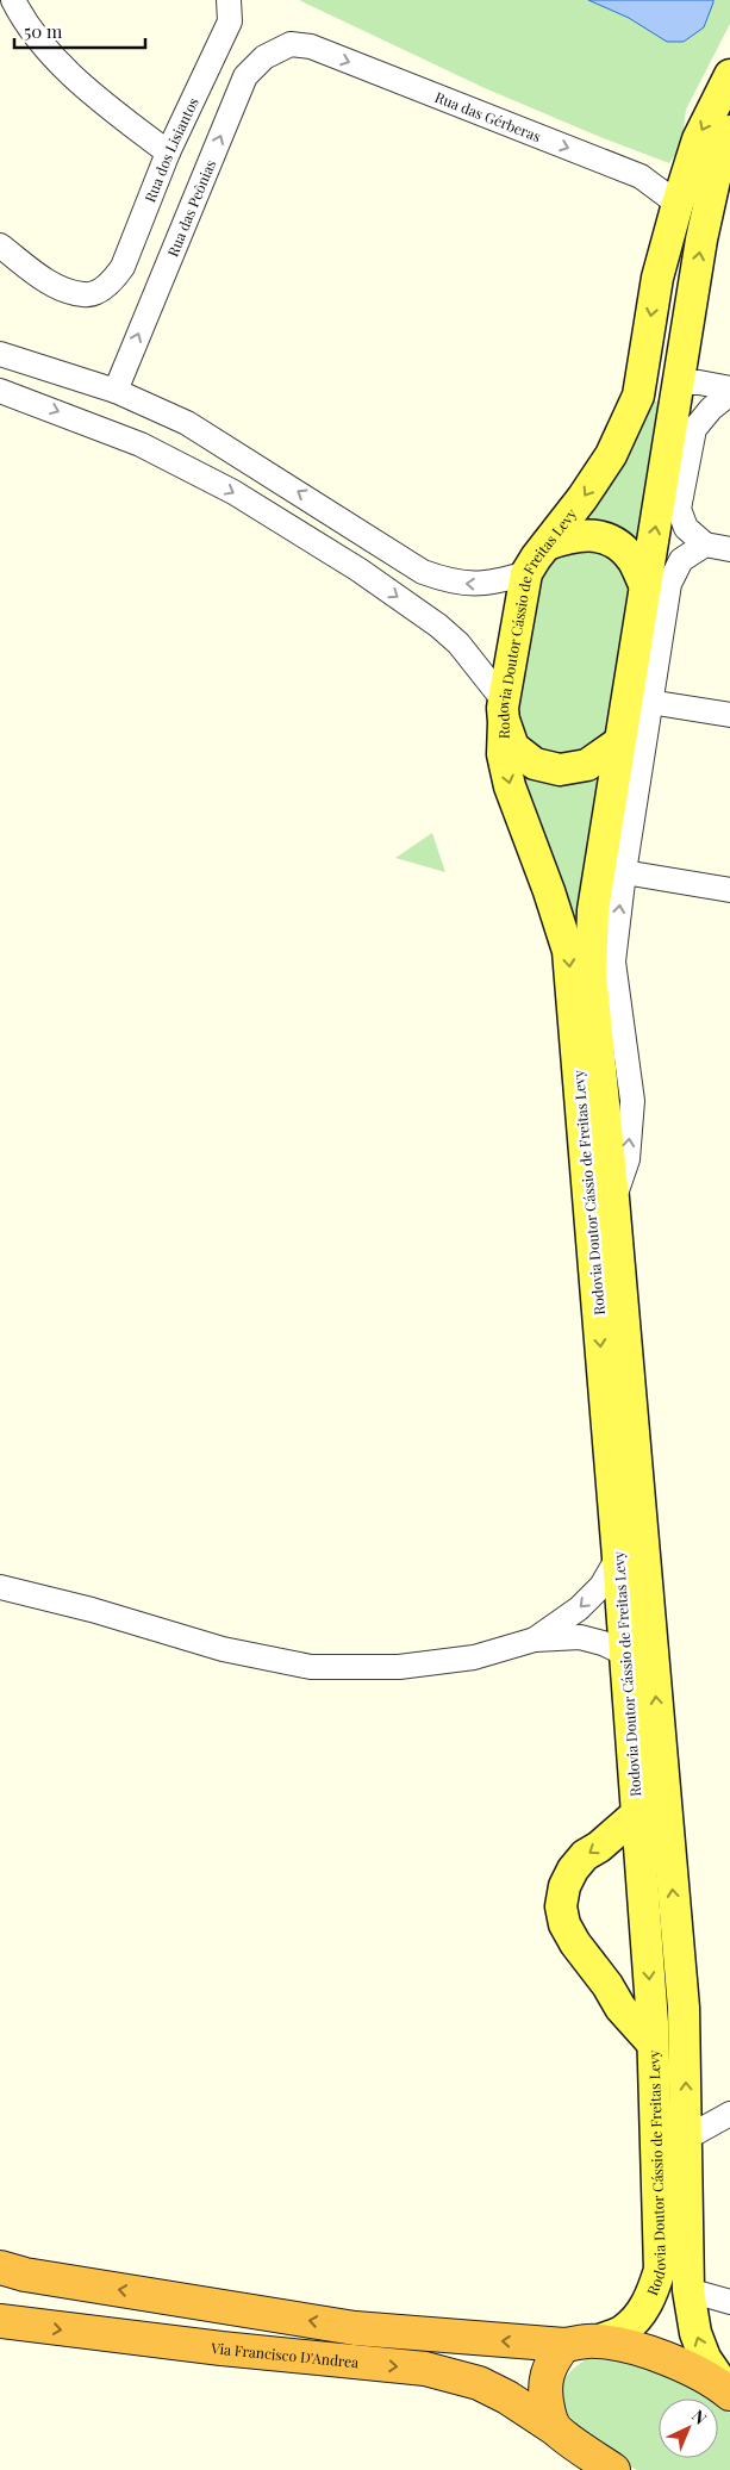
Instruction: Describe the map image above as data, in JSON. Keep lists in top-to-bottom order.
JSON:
{
  "streets": {
    "highway": ["Via Francisco D'Andrea"],
    "main road": ["Rodovia Doutor Cássio de Freitas Levy"],
    "street": ["Rua das Gérberas", "Rua dos Lisiantos", "Rua das Peônias"]
  },
  "crossings": [
    ["Rua das Gérberas", "Rua das Peônias"],
    ["Rua das Gérberas", "Rodovia Doutor Cássio de Freitas Levy"]
  ],
  "one_way": ["Rua das Gérberas", "Rua das Peônias"],
  "scale_bar": "50 m",
  "north": "top right"
}
